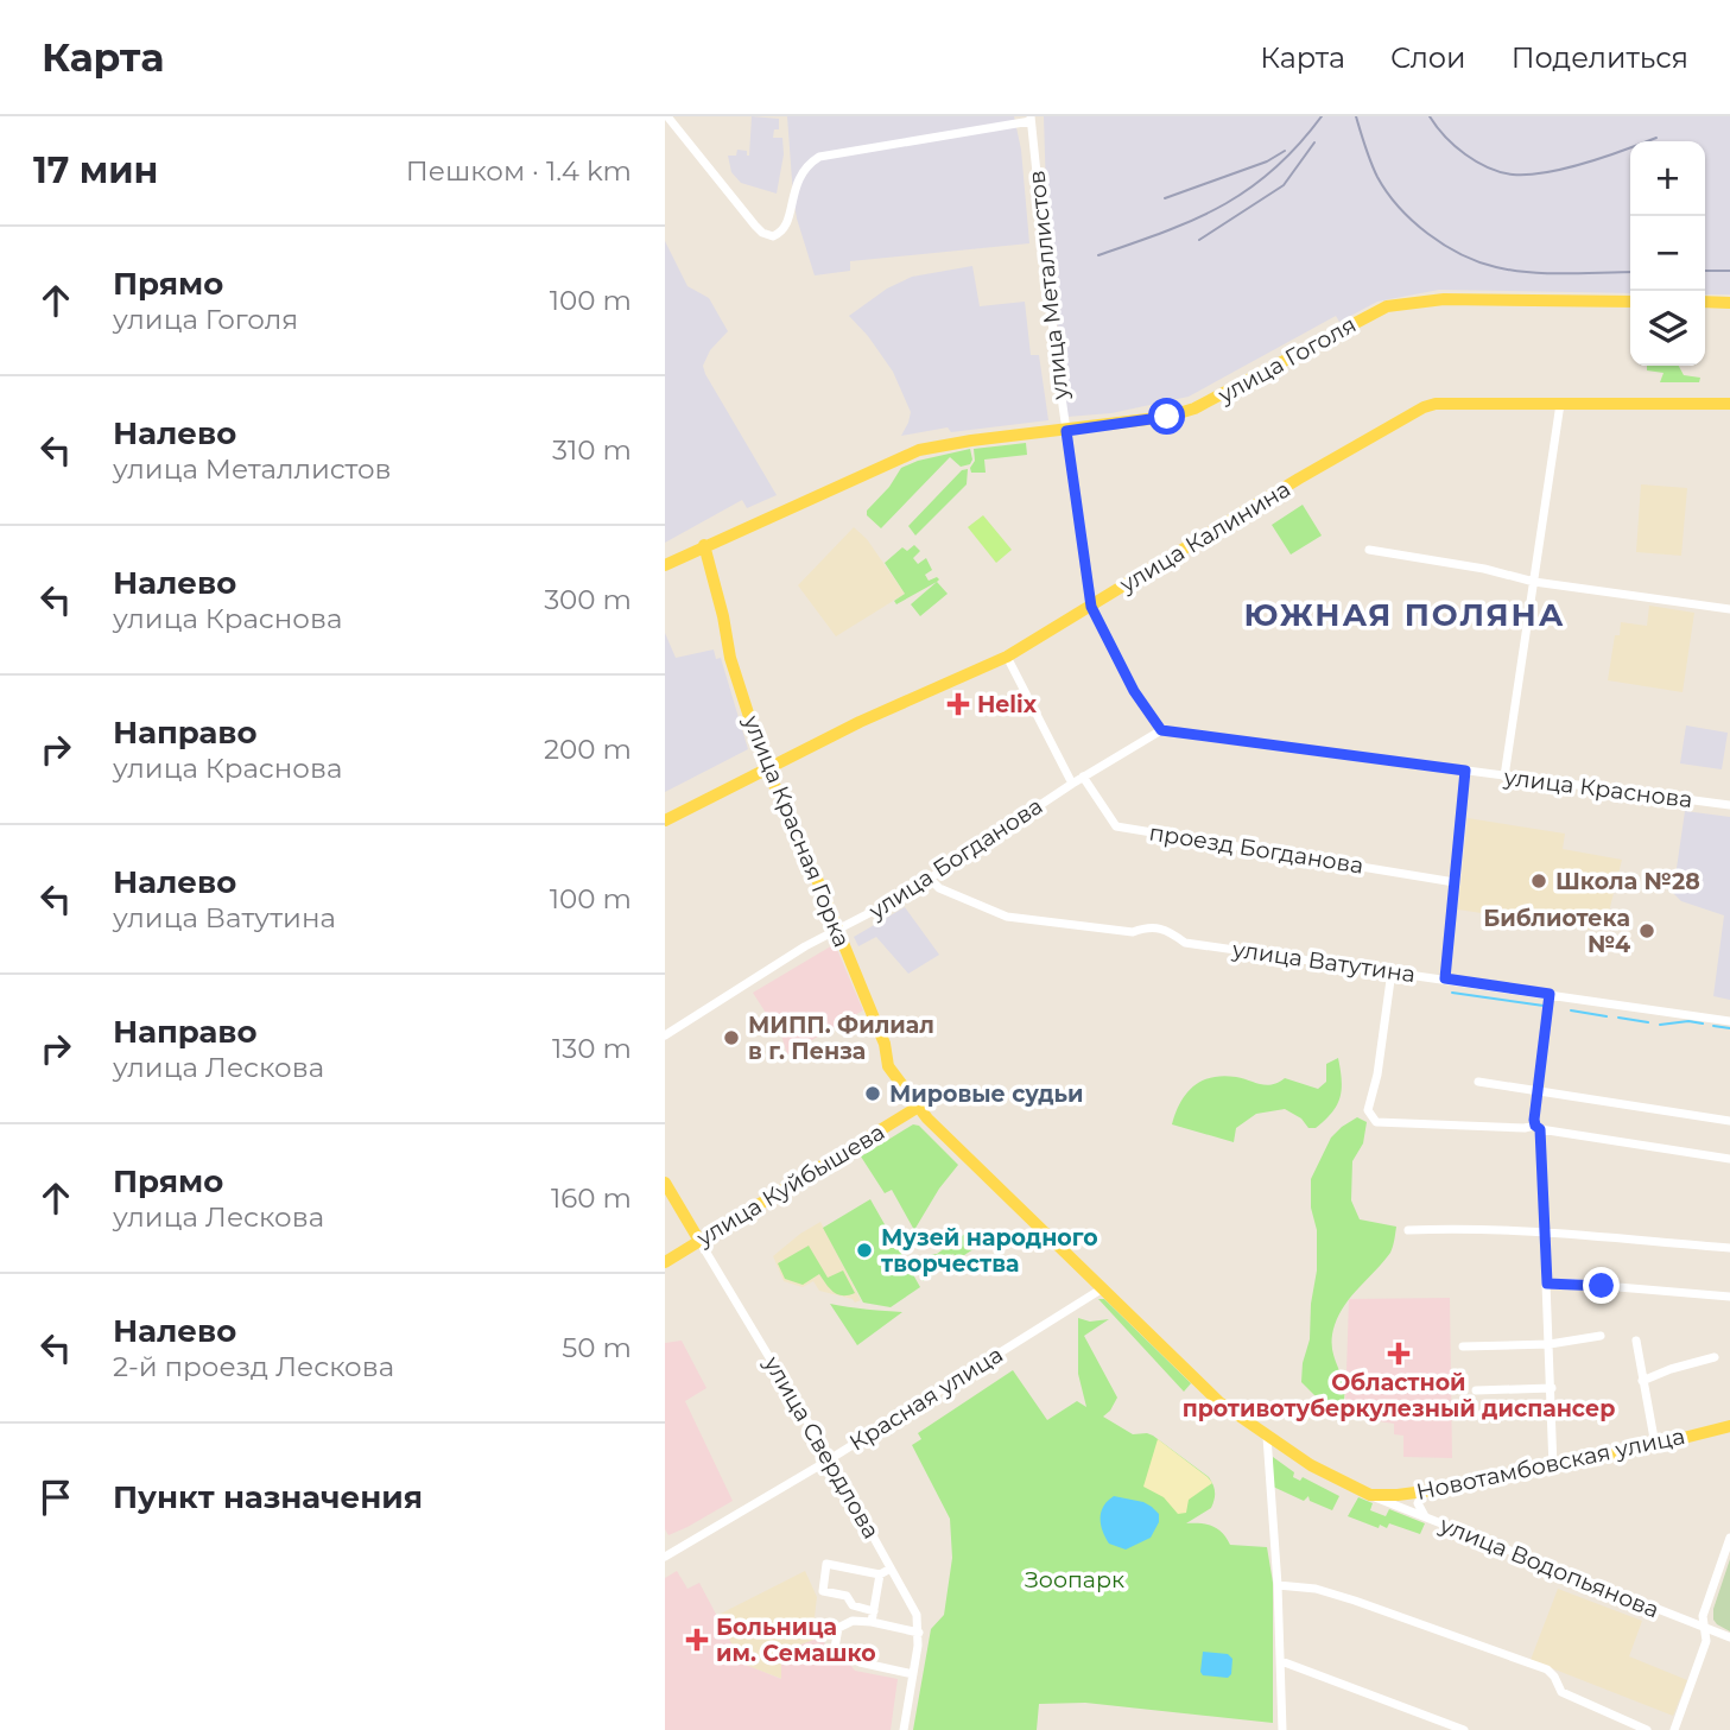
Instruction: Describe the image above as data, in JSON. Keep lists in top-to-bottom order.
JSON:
{
  "streets": {
    "main road": [
      "улица Гоголя",
      "улица Калинина",
      "улица Красная Горка",
      "улица Куйбышева",
      "улица Свердлова",
      "Новотамбовская улица"
    ],
    "street": [
      "улица Металлистов",
      "улица Краснова",
      "проезд Богданова",
      "улица Богданова",
      "улица Ватутина",
      "Красная улица",
      "улица Водопьянова"
    ]
  },
  "crossings": [
    ["улица Металлистов", "улица Гоголя"],
    ["улица Металлистов", "улица Калинина"],
    ["улица Металлистов", "улица Краснова"],
    ["улица Металлистов", "улица Богданова"],
    ["улица Гоголя", "улица Красная Горка"],
    ["улица Калинина", "улица Красная Горка"],
    ["улица Краснова", "улица Богданова"],
    ["улица Красная Горка", "улица Богданова"],
    ["улица Красная Горка", "улица Куйбышева"],
    ["улица Красная Горка", "Красная улица"],
    ["улица Красная Горка", "Новотамбовская улица"],
    ["улица Красная Горка", "улица Водопьянова"],
    ["проезд Богданова", "улица Богданова"],
    ["улица Богданова", "улица Ватутина"],
    ["улица Куйбышева", "улица Свердлова"],
    ["Красная улица", "улица Свердлова"],
    ["Новотамбовская улица", "улица Водопьянова"]
  ],
  "districts": ["ЮЖНАЯ ПОЛЯНА"],
  "parks": ["Зоопарк"],
  "places": {
    "health": ["Helix", "Областной противотуберкулезный диспансер", "Больница им. Семашко"],
    "other": [
      "Школа №28",
      "Библиотека №4",
      "МИПП. Филиал в г. Пенза",
      "Мировые судьи",
      "Музей народного творчества"
    ]
  },
  "page": {
    "header": "Карта",
    "nav": ["Карта", "Слои", "Поделиться"],
    "heading": ["17 мин", "Пешком · 1.4 km"],
    "map_buttons": ["+", "−"],
    "list": [
      ["Прямо", "улица Гоголя", "100 m"],
      ["Налево", "улица Металлистов", "310 m"],
      ["Налево", "улица Краснова", "300 m"],
      ["Направо", "улица Краснова", "200 m"],
      ["Налево", "улица Ватутина", "100 m"],
      ["Направо", "улица Лескова", "130 m"],
      ["Прямо", "улица Лескова", "160 m"],
      ["Налево", "2-й проезд Лескова", "50 m"],
      "Пункт назначения"
    ]
  }
}
